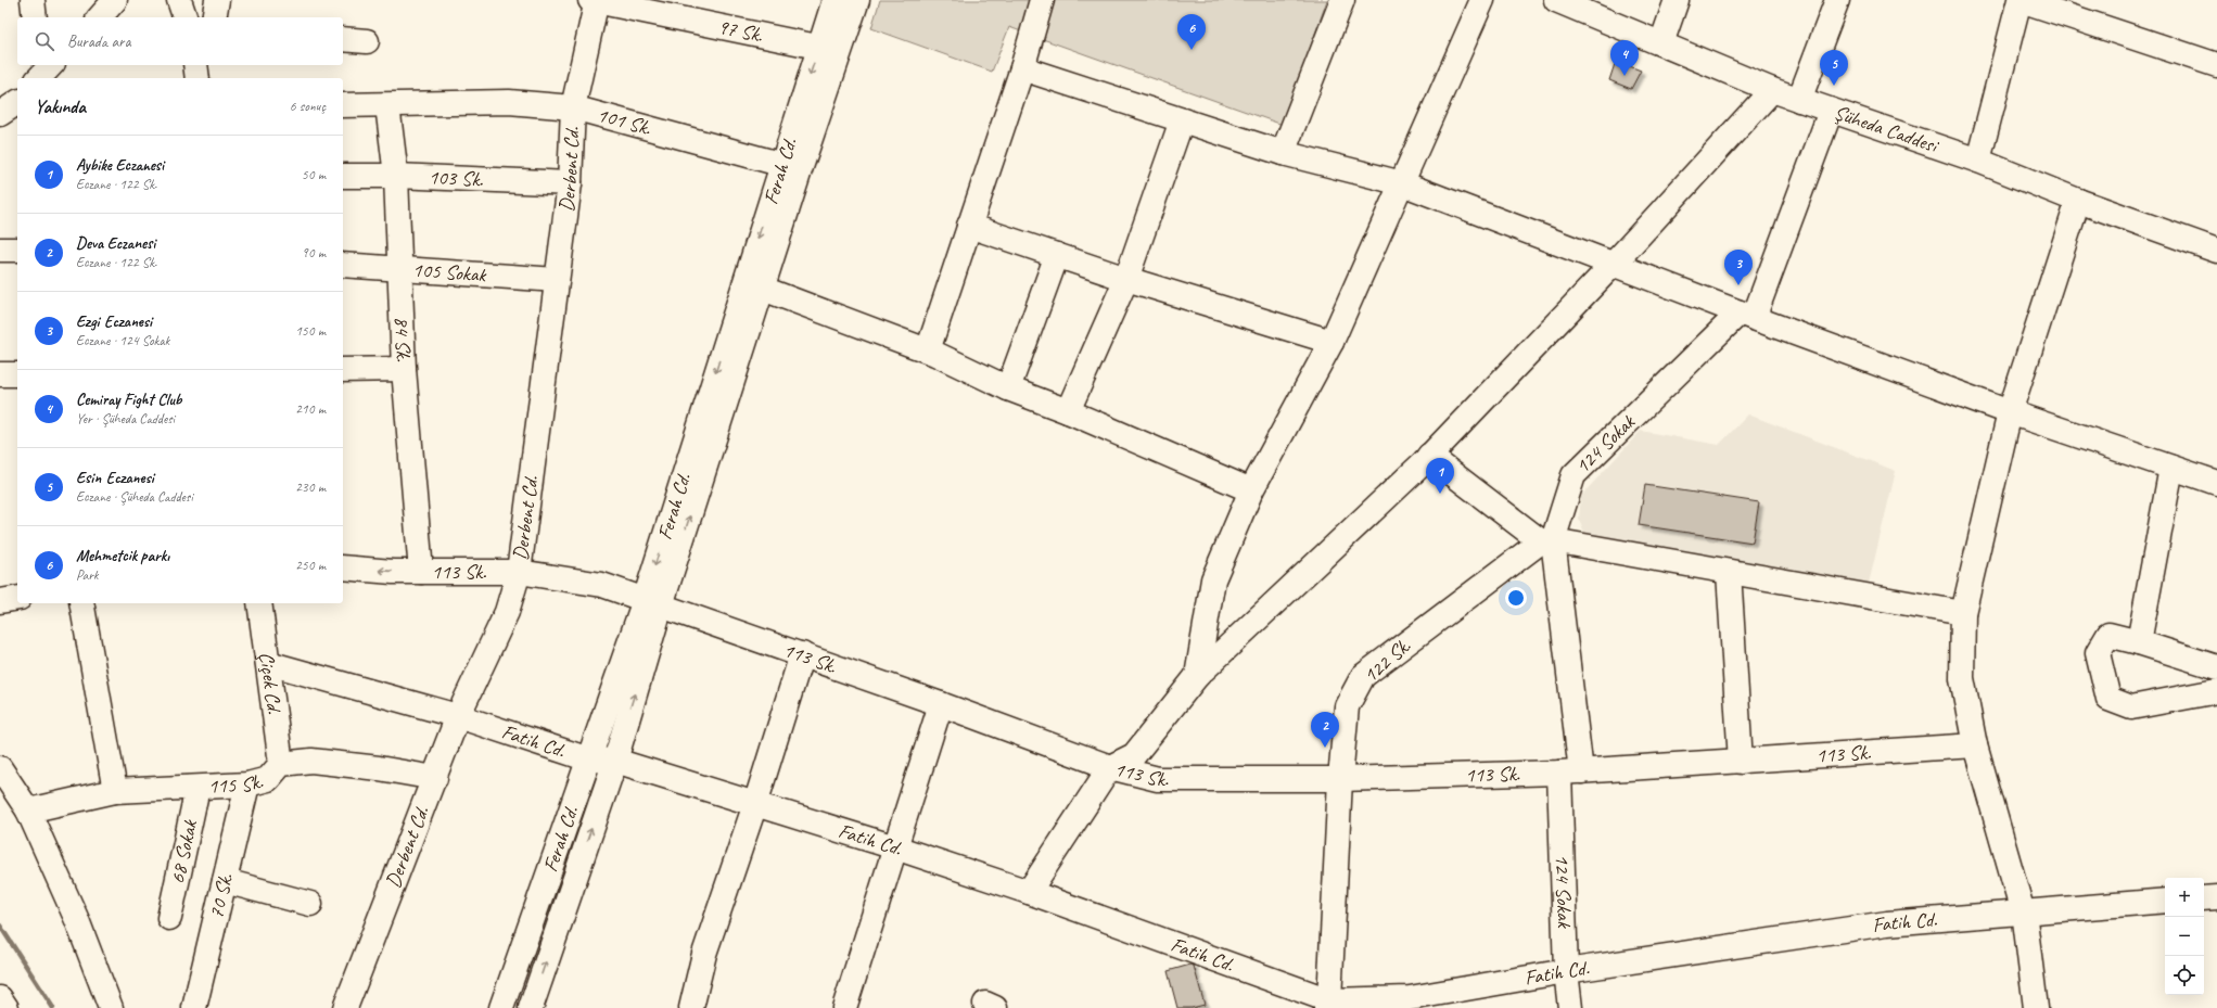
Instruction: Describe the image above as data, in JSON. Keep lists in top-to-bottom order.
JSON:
{
  "streets": {
    "street": [
      "97 Sk.",
      "101 Sk.",
      "Şüheda Caddesi",
      "Derbent Cd.",
      "Ferah Cd.",
      "103 Sk.",
      "105 Sokak",
      "84 Sk.",
      "124 Sokak",
      "113 Sk.",
      "122 Sk.",
      "Çiçek Cd.",
      "Fatih Cd.",
      "115 Sk.",
      "68 Sokak",
      "70 Sk."
    ]
  },
  "crossings": [
    ["97 Sk.", "Derbent Cd."],
    ["97 Sk.", "Ferah Cd."],
    ["101 Sk.", "Derbent Cd."],
    ["101 Sk.", "Ferah Cd."],
    ["101 Sk.", "84 Sk."],
    ["Derbent Cd.", "103 Sk."],
    ["Derbent Cd.", "105 Sokak"],
    ["Derbent Cd.", "113 Sk."],
    ["Derbent Cd.", "Fatih Cd."],
    ["Derbent Cd.", "115 Sk."],
    ["Ferah Cd.", "113 Sk."],
    ["Ferah Cd.", "Fatih Cd."],
    ["103 Sk.", "84 Sk."],
    ["105 Sokak", "84 Sk."],
    ["84 Sk.", "113 Sk."],
    ["124 Sokak", "113 Sk."],
    ["124 Sokak", "122 Sk."],
    ["124 Sokak", "Fatih Cd."],
    ["113 Sk.", "122 Sk."],
    ["122 Sk.", "Fatih Cd."],
    ["Çiçek Cd.", "Fatih Cd."],
    ["Çiçek Cd.", "115 Sk."],
    ["115 Sk.", "68 Sokak"],
    ["115 Sk.", "70 Sk."]
  ],
  "page": {
    "pins": [
      "6",
      "4",
      "5",
      "3",
      "1",
      "2"
    ],
    "search": "Burada ara",
    "heading": ["Yakında", "6 sonuç"],
    "list": [
      {
        "mark": "1",
        "name": "Aybike Eczanesi",
        "note": "Eczane · 122 Sk.",
        "value": "50 m"
      },
      {
        "mark": "2",
        "name": "Deva Eczanesi",
        "note": "Eczane · 122 Sk.",
        "value": "90 m"
      },
      {
        "mark": "3",
        "name": "Ezgi Eczanesi",
        "note": "Eczane · 124 Sokak",
        "value": "150 m"
      },
      {
        "mark": "4",
        "name": "Cemiray Fight Club",
        "note": "Yer · Şüheda Caddesi",
        "value": "210 m"
      },
      {
        "mark": "5",
        "name": "Esin Eczanesi",
        "note": "Eczane · Şüheda Caddesi",
        "value": "230 m"
      },
      {
        "mark": "6",
        "name": "Mehmetcik parkı",
        "note": "Park",
        "value": "250 m"
      }
    ],
    "map_buttons": ["+", "−"]
  }
}
